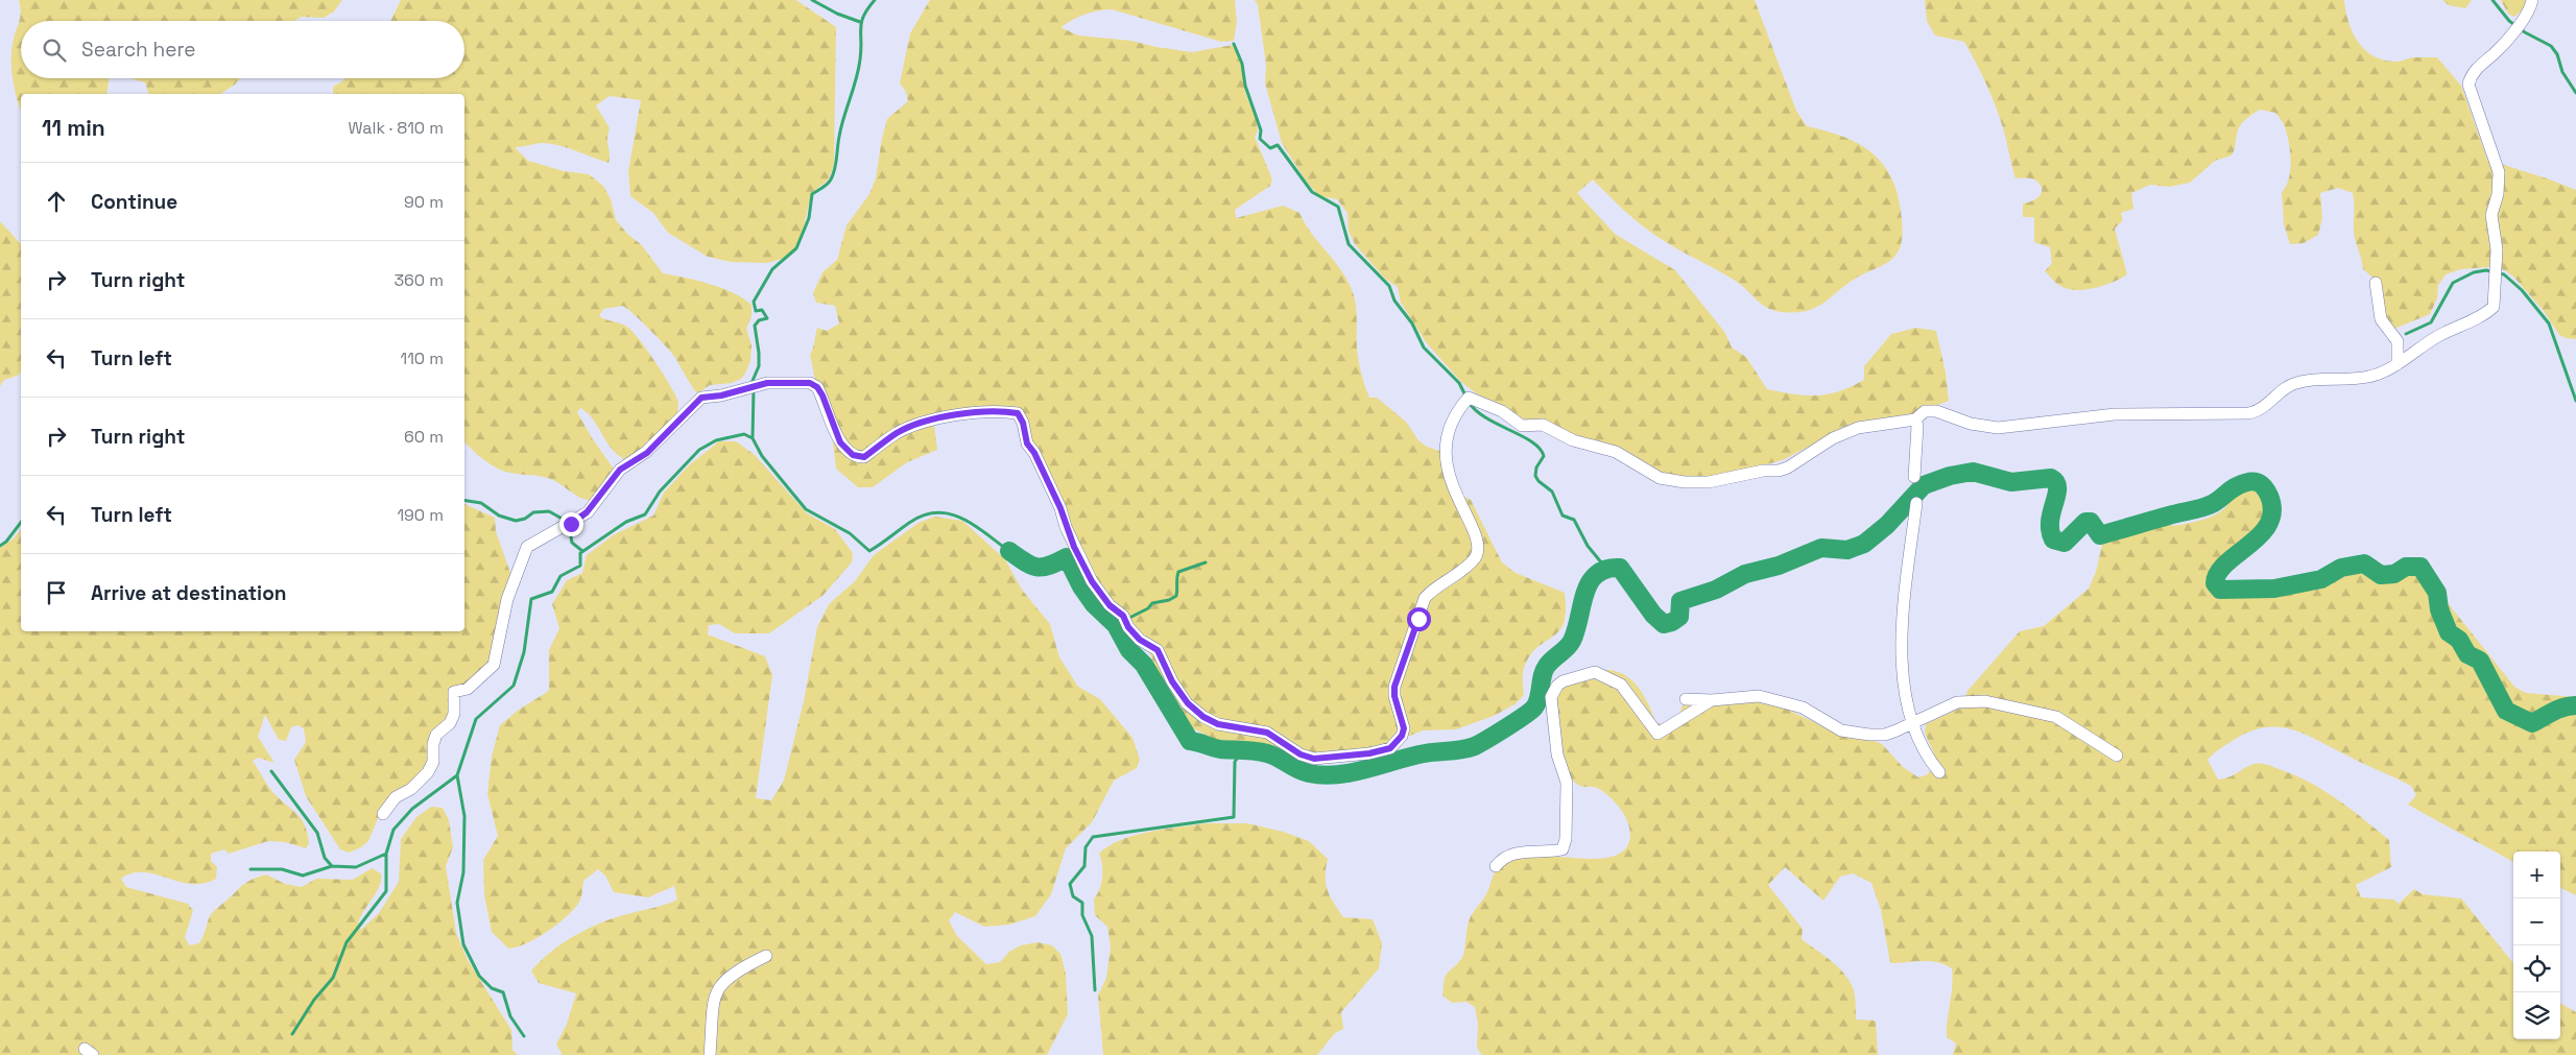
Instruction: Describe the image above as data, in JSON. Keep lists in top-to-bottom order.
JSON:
{
  "page": {
    "search": "Search here",
    "heading": ["11 min", "Walk · 810 m"],
    "list": [
      ["Continue", "90 m"],
      ["Turn right", "360 m"],
      ["Turn left", "110 m"],
      ["Turn right", "60 m"],
      ["Turn left", "190 m"],
      "Arrive at destination"
    ],
    "map_buttons": ["+", "−"]
  }
}
